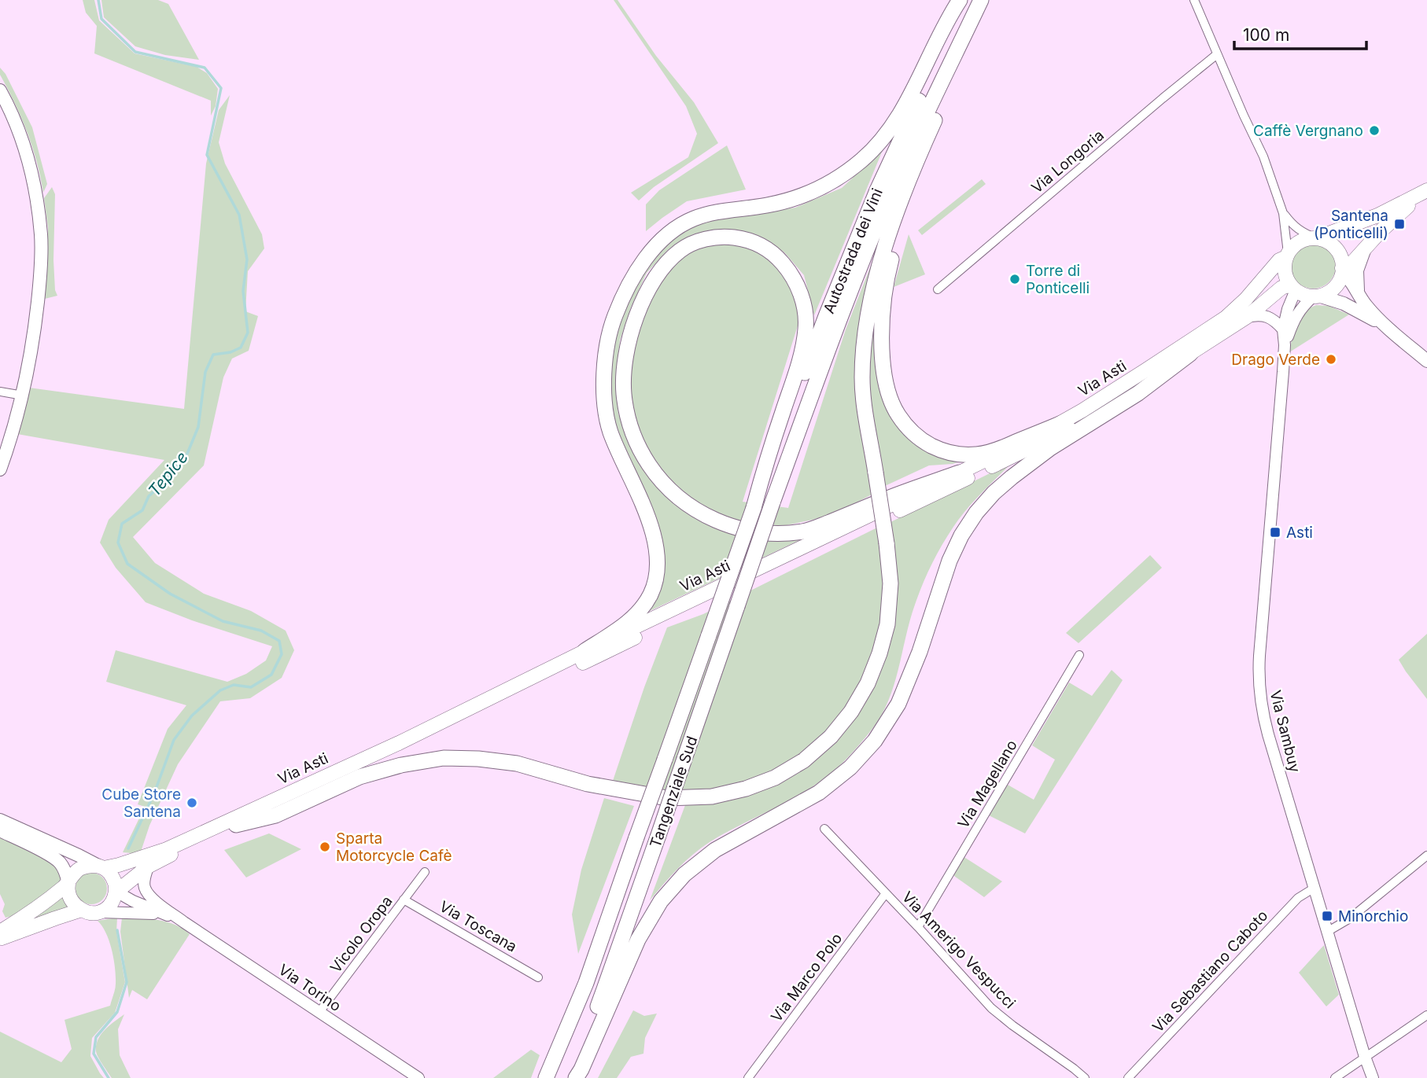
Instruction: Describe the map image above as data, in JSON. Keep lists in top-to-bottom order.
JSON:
{
  "streets": {
    "highway": ["Autostrada dei Vini", "Tangenziale Sud"],
    "main road": ["Via Asti"],
    "street": [
      "Via Longoria",
      "Via Sambuy",
      "Via Magellano",
      "Via Toscana",
      "Vicolo Oropa",
      "Via Amerigo Vespucci",
      "Via Sebastiano Caboto",
      "Via Marco Polo",
      "Via Torino"
    ]
  },
  "crossings": [
    ["Autostrada dei Vini", "Tangenziale Sud"],
    ["Via Asti", "Via Sambuy"],
    ["Via Asti", "Via Torino"],
    ["Via Sambuy", "Via Sebastiano Caboto"],
    ["Via Magellano", "Via Amerigo Vespucci"],
    ["Via Toscana", "Vicolo Oropa"],
    ["Vicolo Oropa", "Via Torino"],
    ["Via Amerigo Vespucci", "Via Marco Polo"]
  ],
  "water": ["Tepice"],
  "places": {
    "other": [
      "Caffè Vergnano",
      "Torre di Ponticelli",
      "Drago Verde",
      "Cube Store Santena",
      "Sparta Motorcycle Cafè"
    ],
    "transit": ["Santena (Ponticelli)", "Asti", "Minorchio"]
  },
  "scale_bar": "100 m"
}
